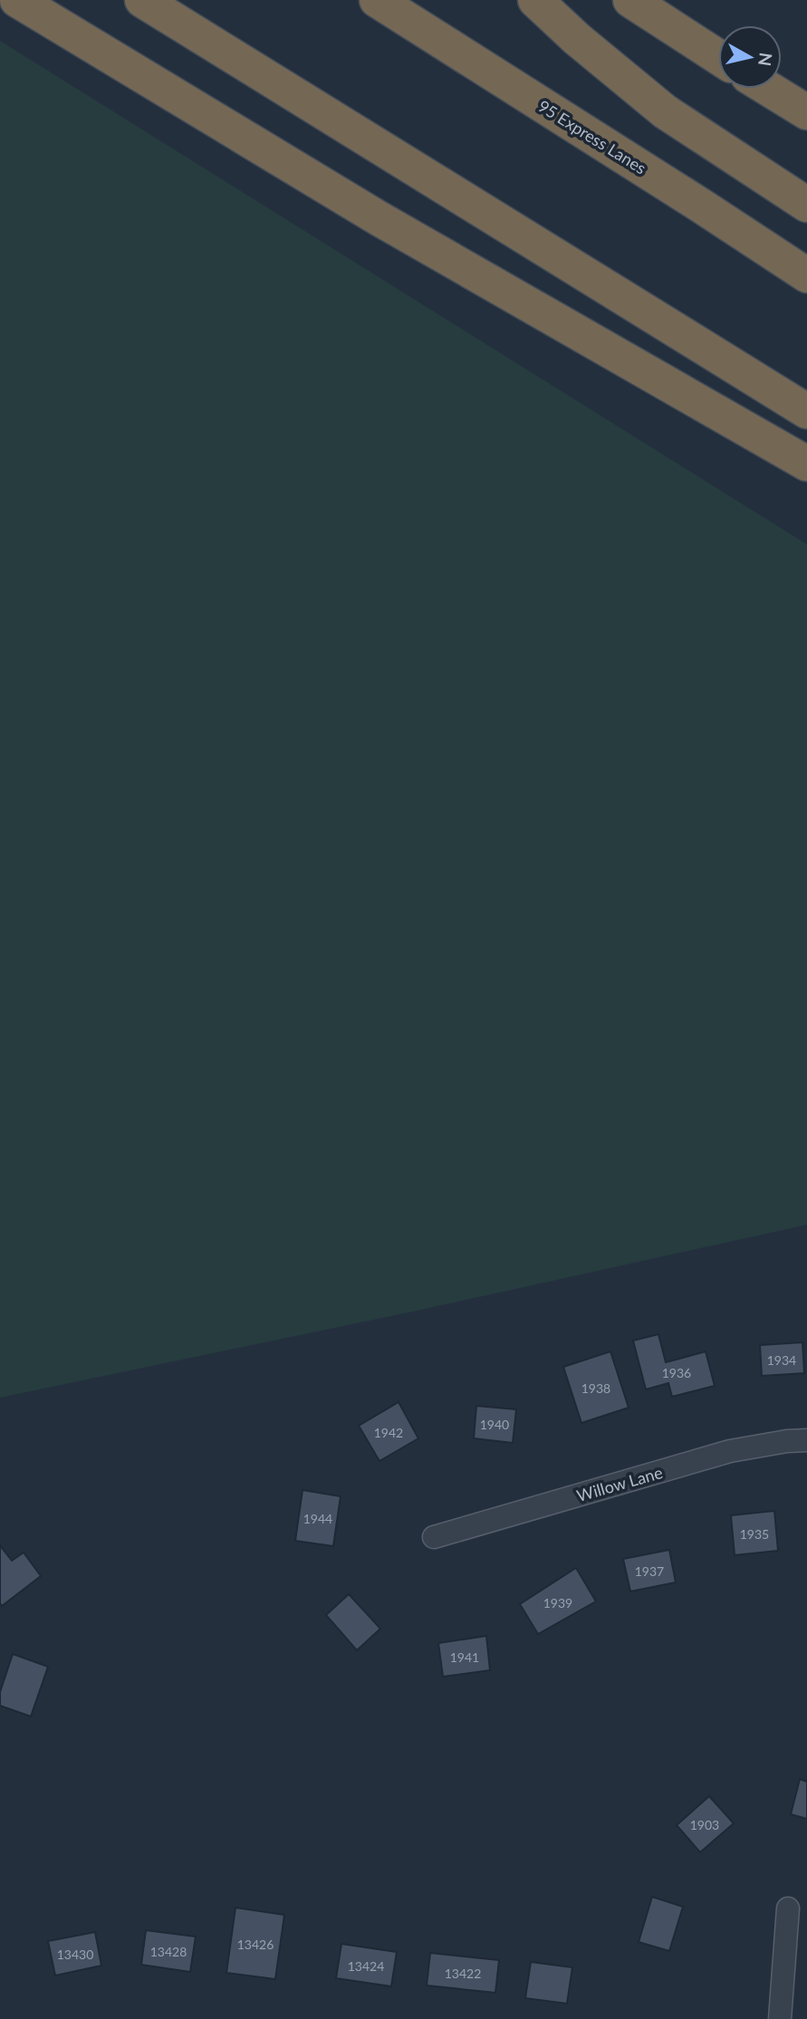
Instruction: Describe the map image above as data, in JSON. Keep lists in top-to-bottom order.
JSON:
{
  "streets": {
    "highway": ["95 Express Lanes"],
    "street": ["Willow Lane"]
  },
  "house_numbers": [
    "1934",
    "1936",
    "1938",
    "1940",
    "1942",
    "1944",
    "1935",
    "1937",
    "1939",
    "1941",
    "1903",
    "13426",
    "13428",
    "13430",
    "13424",
    "13422"
  ],
  "north": "right"
}
